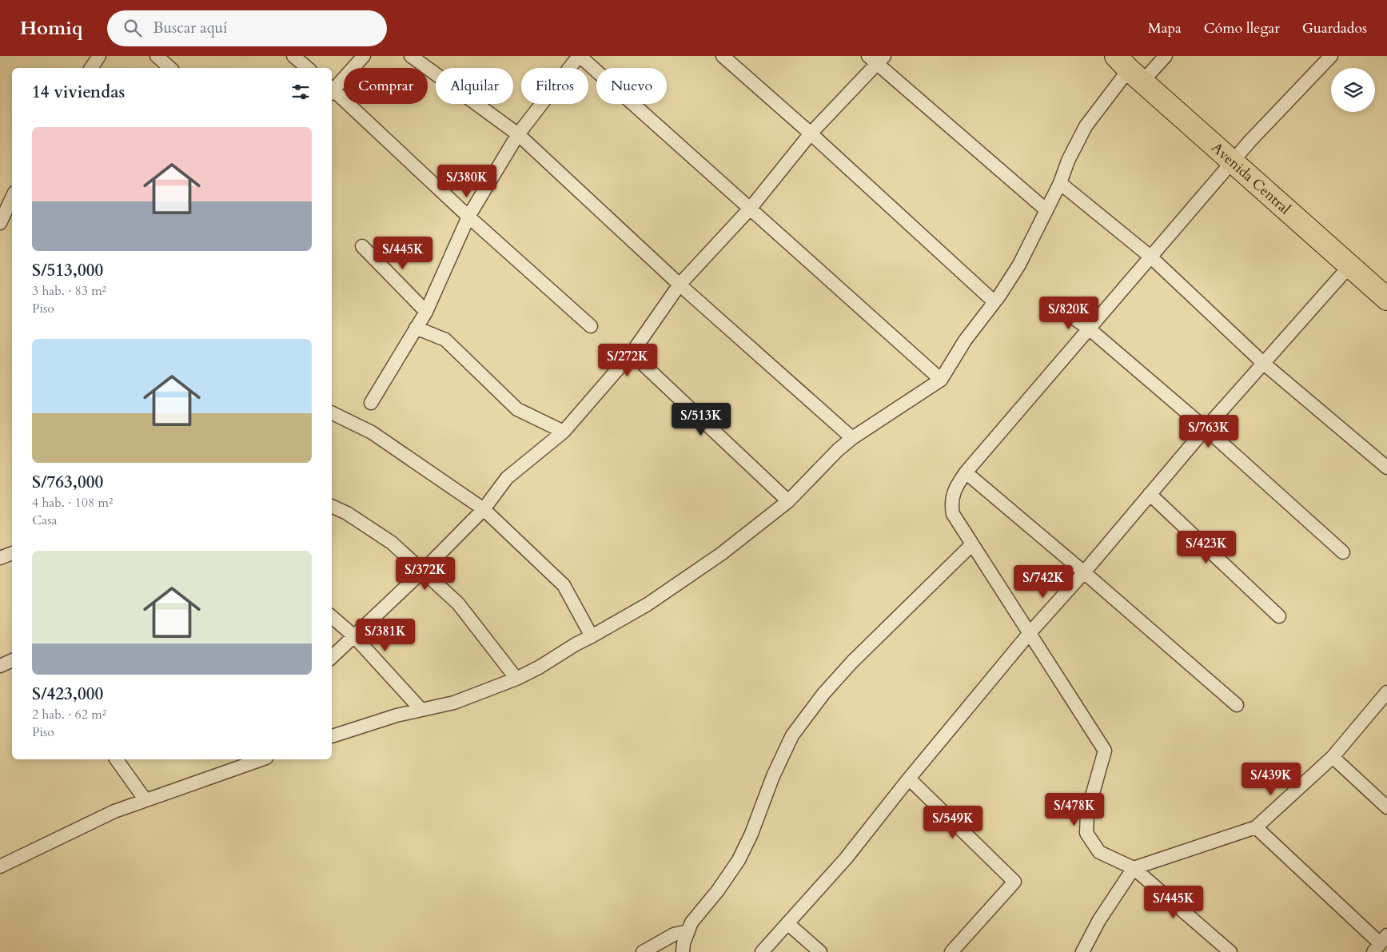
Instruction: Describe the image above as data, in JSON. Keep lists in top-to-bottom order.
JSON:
{
  "streets": {
    "highway": ["Avenida Central"]
  },
  "page": {
    "header": "Homiq",
    "search": "Buscar aquí",
    "nav": ["Mapa", "Cómo llegar", "Guardados"],
    "chip": [
      "Comprar",
      "Alquilar",
      "Filtros",
      "Nuevo"
    ],
    "heading": "14 viviendas",
    "list": [
      {
        "name": "S/513,000",
        "note": "3 hab. · 83 m² · Piso"
      },
      {
        "name": "S/763,000",
        "note": "4 hab. · 108 m² · Casa"
      },
      {
        "name": "S/423,000",
        "note": "2 hab. · 62 m² · Piso"
      }
    ],
    "price": [
      "S/380K",
      "S/445K",
      "S/820K",
      "S/272K",
      "S/513K",
      "S/763K",
      "S/423K",
      "S/372K",
      "S/742K",
      "S/381K",
      "S/439K",
      "S/478K",
      "S/549K",
      "S/445K"
    ]
  }
}
